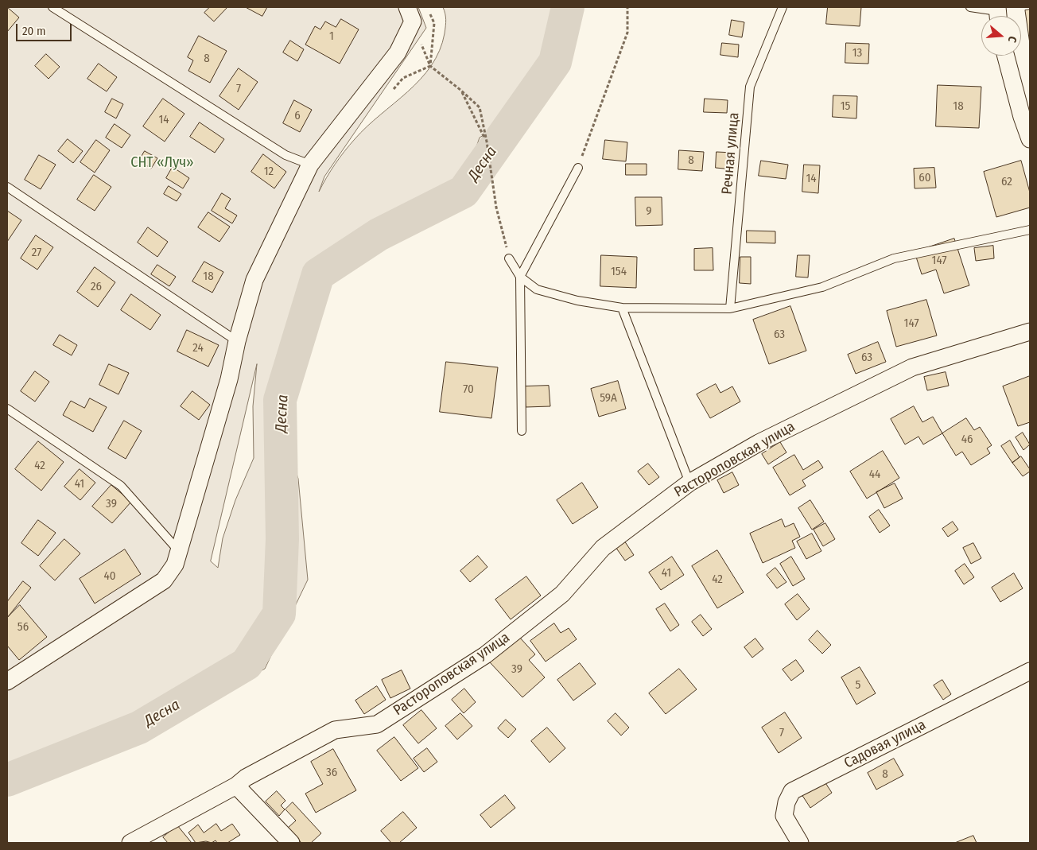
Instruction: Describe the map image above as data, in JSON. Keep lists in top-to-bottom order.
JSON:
{
  "streets": {
    "street": ["Растороповская улица", "Садовая улица"],
    "lane": ["Речная улица"]
  },
  "water": ["Десна"],
  "parks": ["СНТ «Луч»"],
  "house_numbers": [
    "1",
    "13",
    "8",
    "7",
    "15",
    "18",
    "6",
    "14",
    "8",
    "12",
    "60",
    "14",
    "62",
    "9",
    "27",
    "147",
    "154",
    "18",
    "26",
    "147",
    "63",
    "24",
    "63",
    "70",
    "59А",
    "46",
    "42",
    "44",
    "41",
    "39",
    "41",
    "40",
    "42",
    "56",
    "39",
    "5",
    "7",
    "36",
    "8"
  ],
  "scale_bar": "20 m",
  "north": "right"
}
